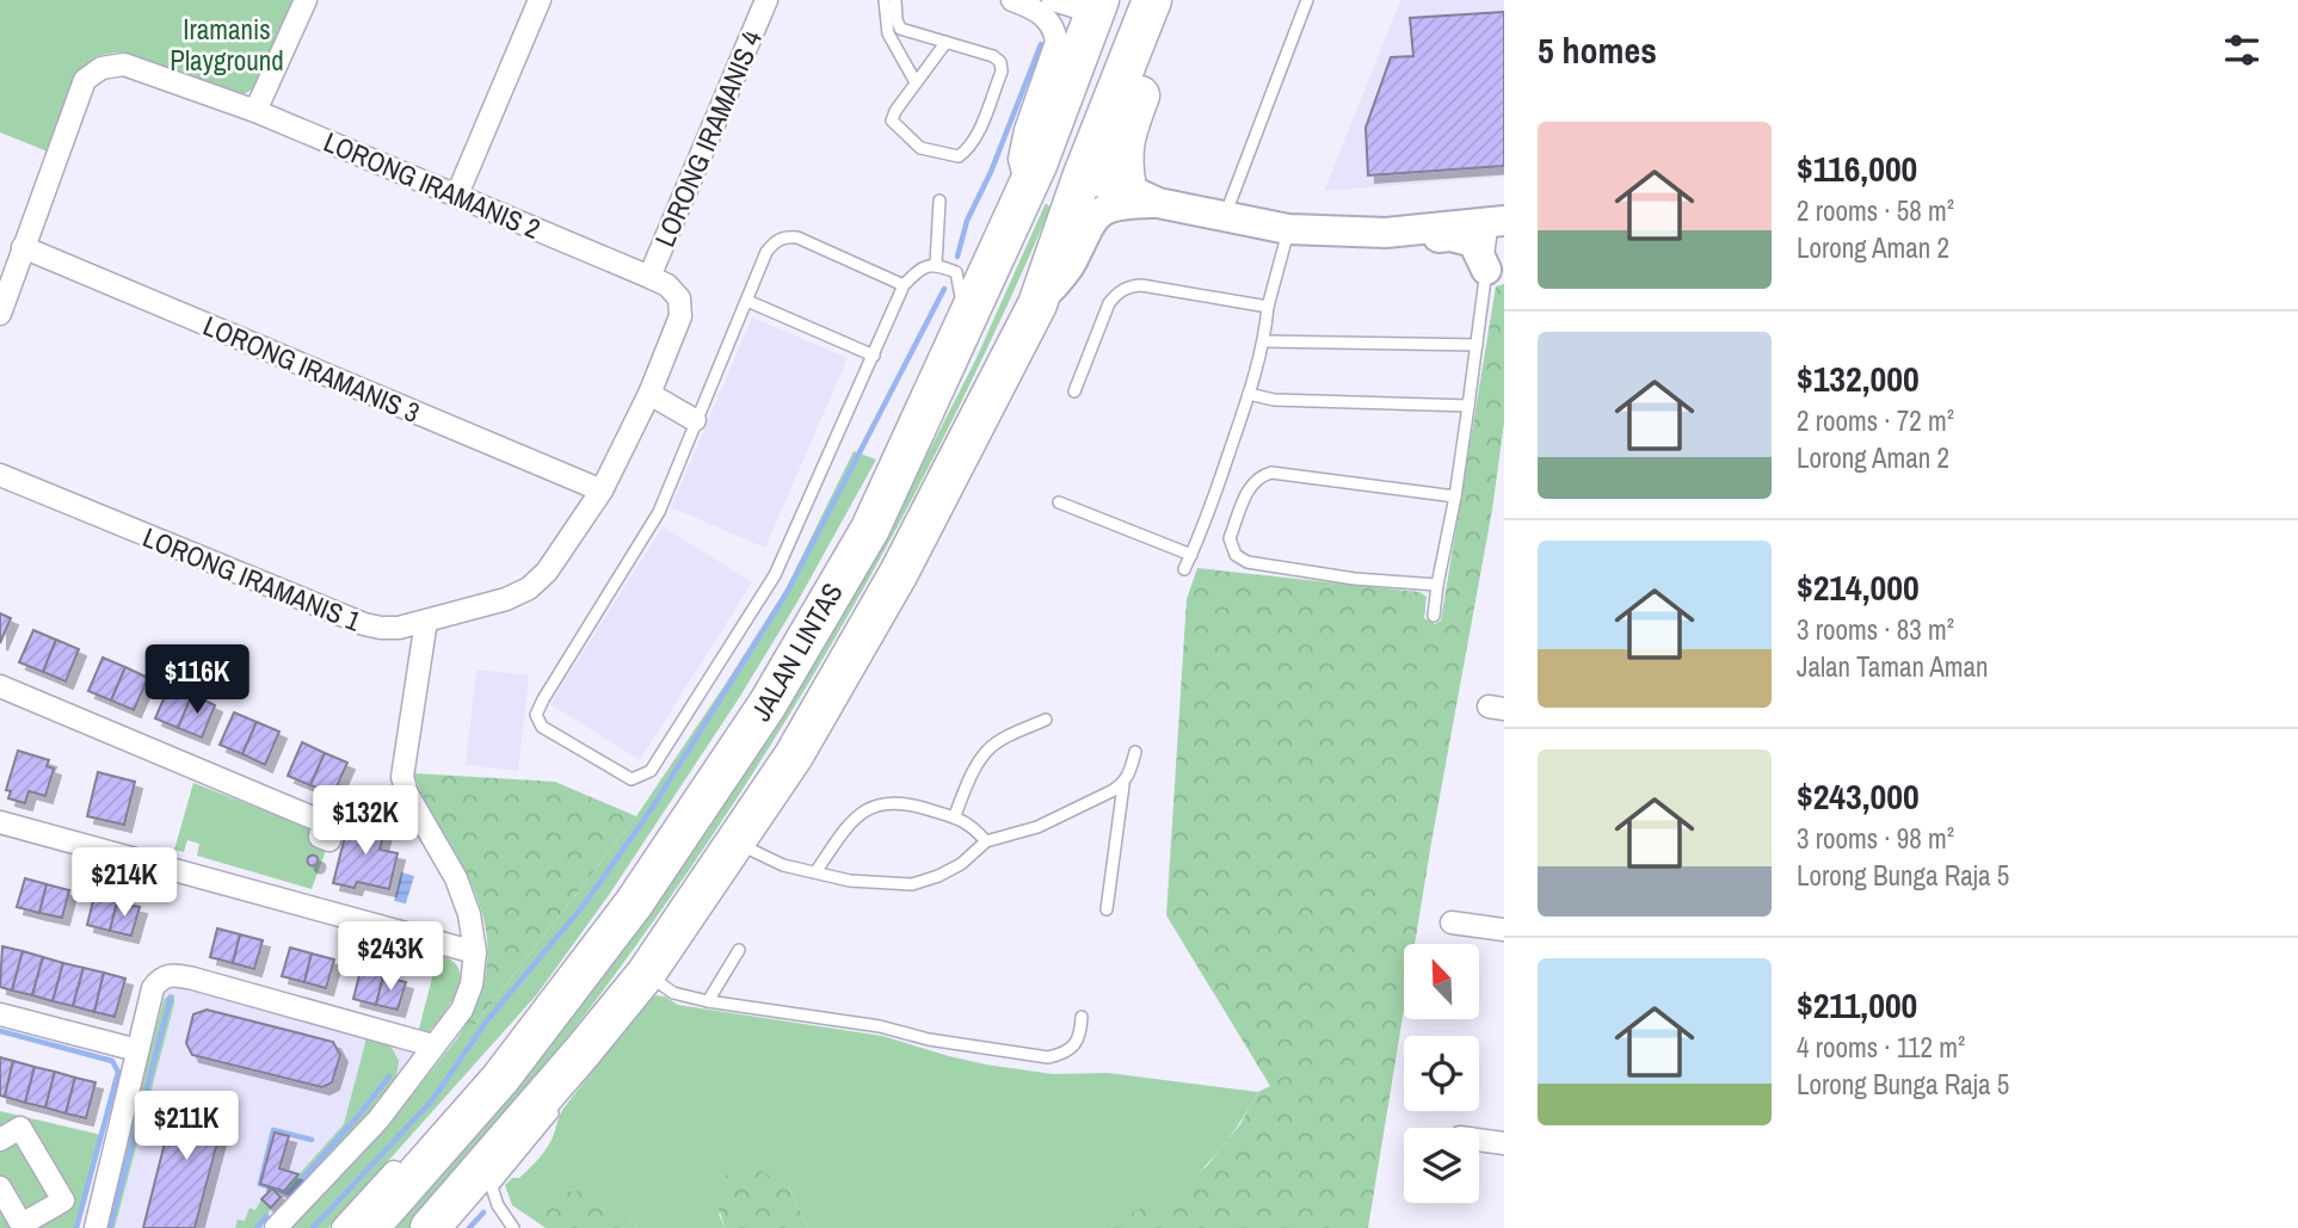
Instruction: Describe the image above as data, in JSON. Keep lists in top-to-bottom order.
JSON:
{
  "streets": {
    "highway": ["JALAN LINTAS"],
    "street": [
      "LORONG IRAMANIS 4",
      "LORONG IRAMANIS 2",
      "LORONG IRAMANIS 3",
      "LORONG IRAMANIS 1"
    ]
  },
  "crossings": [
    ["LORONG IRAMANIS 4", "LORONG IRAMANIS 2"],
    ["LORONG IRAMANIS 2", "LORONG IRAMANIS 3"],
    ["LORONG IRAMANIS 2", "LORONG IRAMANIS 1"],
    ["LORONG IRAMANIS 3", "LORONG IRAMANIS 1"]
  ],
  "parks": ["Iramanis Playground"],
  "north": "top left",
  "page": {
    "heading": "5 homes",
    "list": [
      {
        "name": "$116,000",
        "note": "2 rooms · 58 m² · Lorong Aman 2"
      },
      {
        "name": "$132,000",
        "note": "2 rooms · 72 m² · Lorong Aman 2"
      },
      {
        "name": "$214,000",
        "note": "3 rooms · 83 m² · Jalan Taman Aman"
      },
      {
        "name": "$243,000",
        "note": "3 rooms · 98 m² · Lorong Bunga Raja 5"
      },
      {
        "name": "$211,000",
        "note": "4 rooms · 112 m² · Lorong Bunga Raja 5"
      }
    ],
    "price": [
      "$116K",
      "$132K",
      "$214K",
      "$243K",
      "$211K"
    ]
  }
}
